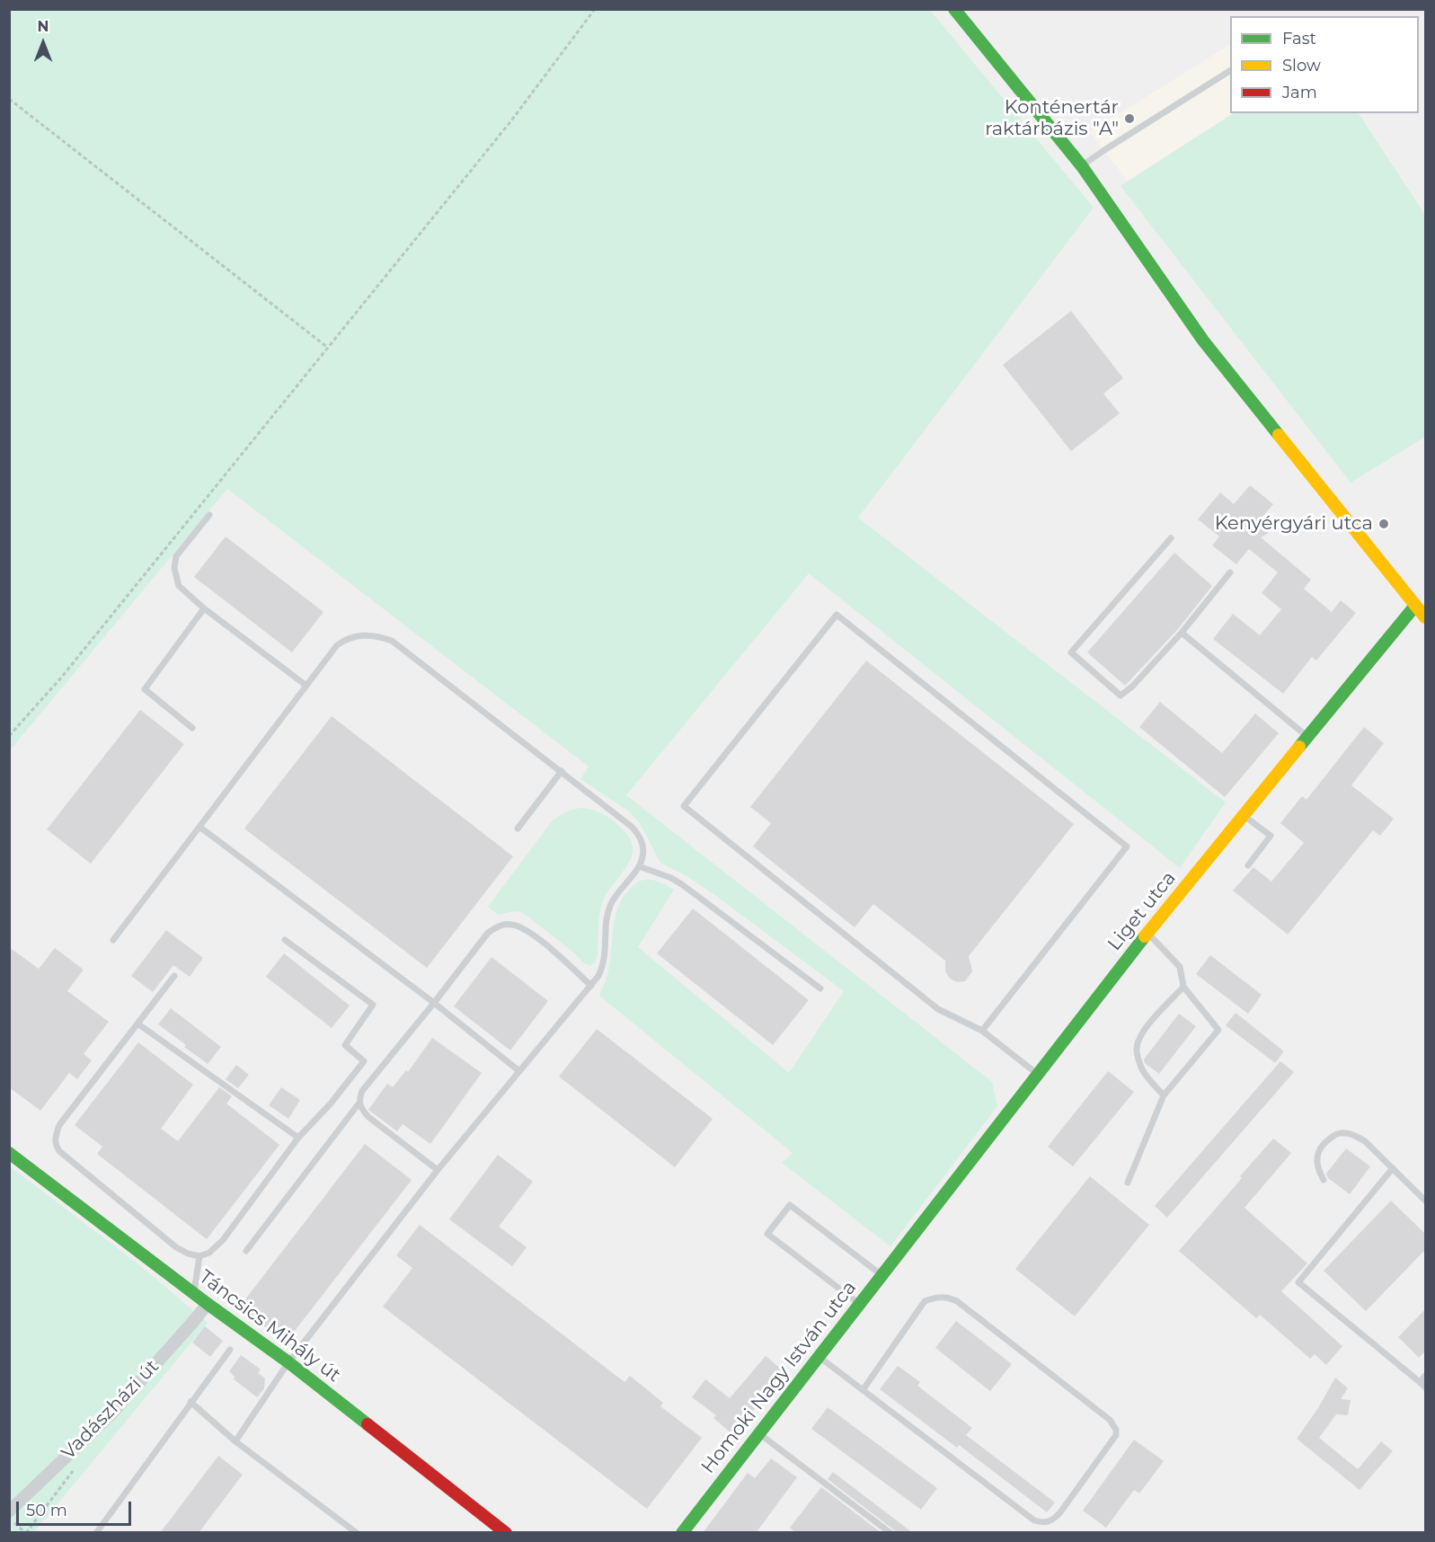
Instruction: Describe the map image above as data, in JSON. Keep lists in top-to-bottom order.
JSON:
{
  "streets": {
    "street": [
      "Liget utca",
      "Táncsics Mihály út",
      "Homoki Nagy István utca",
      "Vadászházi út"
    ]
  },
  "crossings": [
    ["Liget utca", "Homoki Nagy István utca"],
    ["Táncsics Mihály út", "Vadászházi út"]
  ],
  "places": ["Konténertár raktárbázis \"A\"", "Kenyérgyári utca"],
  "legend": ["Fast", "Slow", "Jam"],
  "scale_bar": "50 m",
  "north": "top"
}
